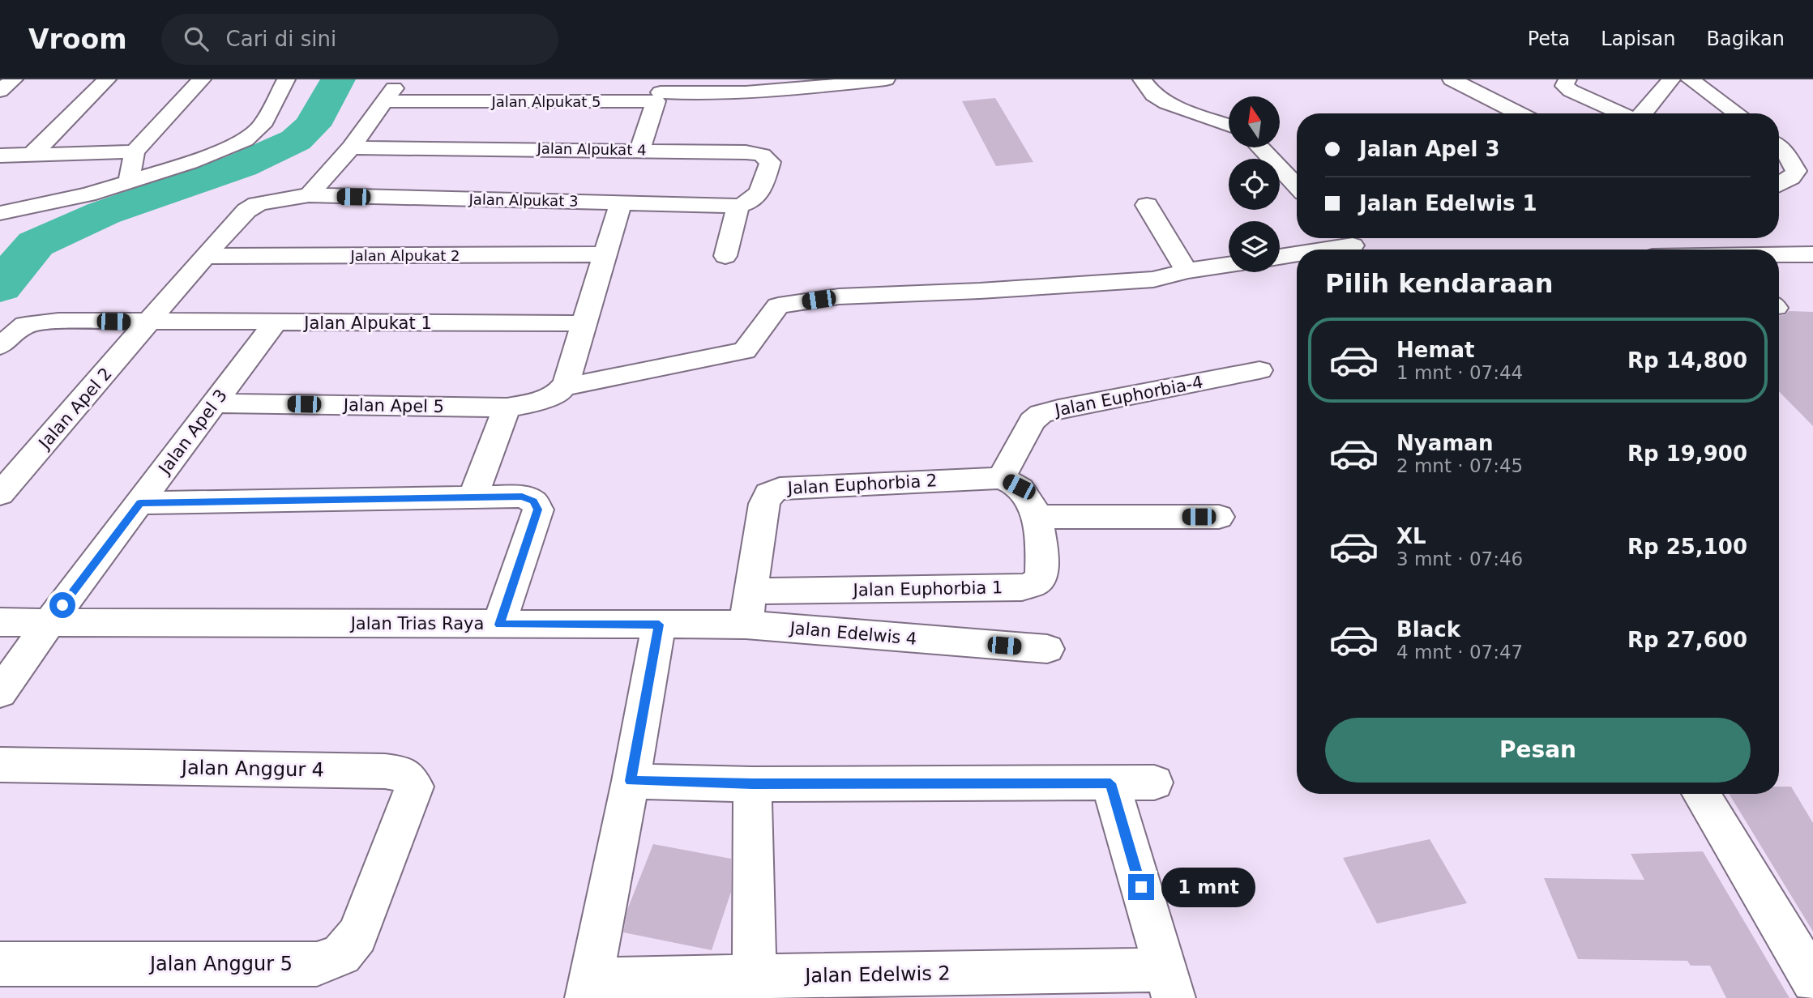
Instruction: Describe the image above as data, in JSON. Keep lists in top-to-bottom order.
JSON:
{
  "streets": {
    "street": [
      "Jalan Alpukat 5",
      "Jalan Alpukat 4",
      "Jalan Alpukat 3",
      "Jalan Alpukat 2",
      "Jalan Alpukat 1",
      "Jalan Euphorbia-4",
      "Jalan Apel 5",
      "Jalan Apel 2",
      "Jalan Apel 3",
      "Jalan Euphorbia 2",
      "Jalan Euphorbia 1",
      "Jalan Trias Raya",
      "Jalan Edelwis 4",
      "Jalan Anggur 4",
      "Jalan Anggur 5",
      "Jalan Edelwis 2"
    ]
  },
  "crossings": [
    ["Jalan Alpukat 5", "Jalan Alpukat 4"],
    ["Jalan Alpukat 4", "Jalan Alpukat 3"],
    ["Jalan Alpukat 3", "Jalan Alpukat 2"],
    ["Jalan Alpukat 3", "Jalan Apel 2"],
    ["Jalan Alpukat 2", "Jalan Apel 2"],
    ["Jalan Alpukat 1", "Jalan Apel 2"],
    ["Jalan Alpukat 1", "Jalan Apel 3"],
    ["Jalan Euphorbia-4", "Jalan Euphorbia 2"],
    ["Jalan Apel 5", "Jalan Apel 3"],
    ["Jalan Apel 3", "Jalan Trias Raya"],
    ["Jalan Euphorbia 2", "Jalan Euphorbia 1"],
    ["Jalan Euphorbia 2", "Jalan Edelwis 4"],
    ["Jalan Trias Raya", "Jalan Edelwis 4"],
    ["Jalan Anggur 4", "Jalan Anggur 5"]
  ],
  "north": "top",
  "page": {
    "header": "Vroom",
    "search": "Cari di sini",
    "nav": ["Peta", "Lapisan", "Bagikan"],
    "banner": ["Jalan Apel 3", "Jalan Edelwis 1"],
    "heading": "Pilih kendaraan",
    "list": [
      {
        "name": "Hemat",
        "note": "1 mnt · 07:44",
        "value": "Rp 14,800"
      },
      {
        "name": "Nyaman",
        "note": "2 mnt · 07:45",
        "value": "Rp 19,900"
      },
      {
        "name": "XL",
        "note": "3 mnt · 07:46",
        "value": "Rp 25,100"
      },
      {
        "name": "Black",
        "note": "4 mnt · 07:47",
        "value": "Rp 27,600"
      }
    ],
    "buttons": "Pesan",
    "bubble": "1 mnt"
  }
}
